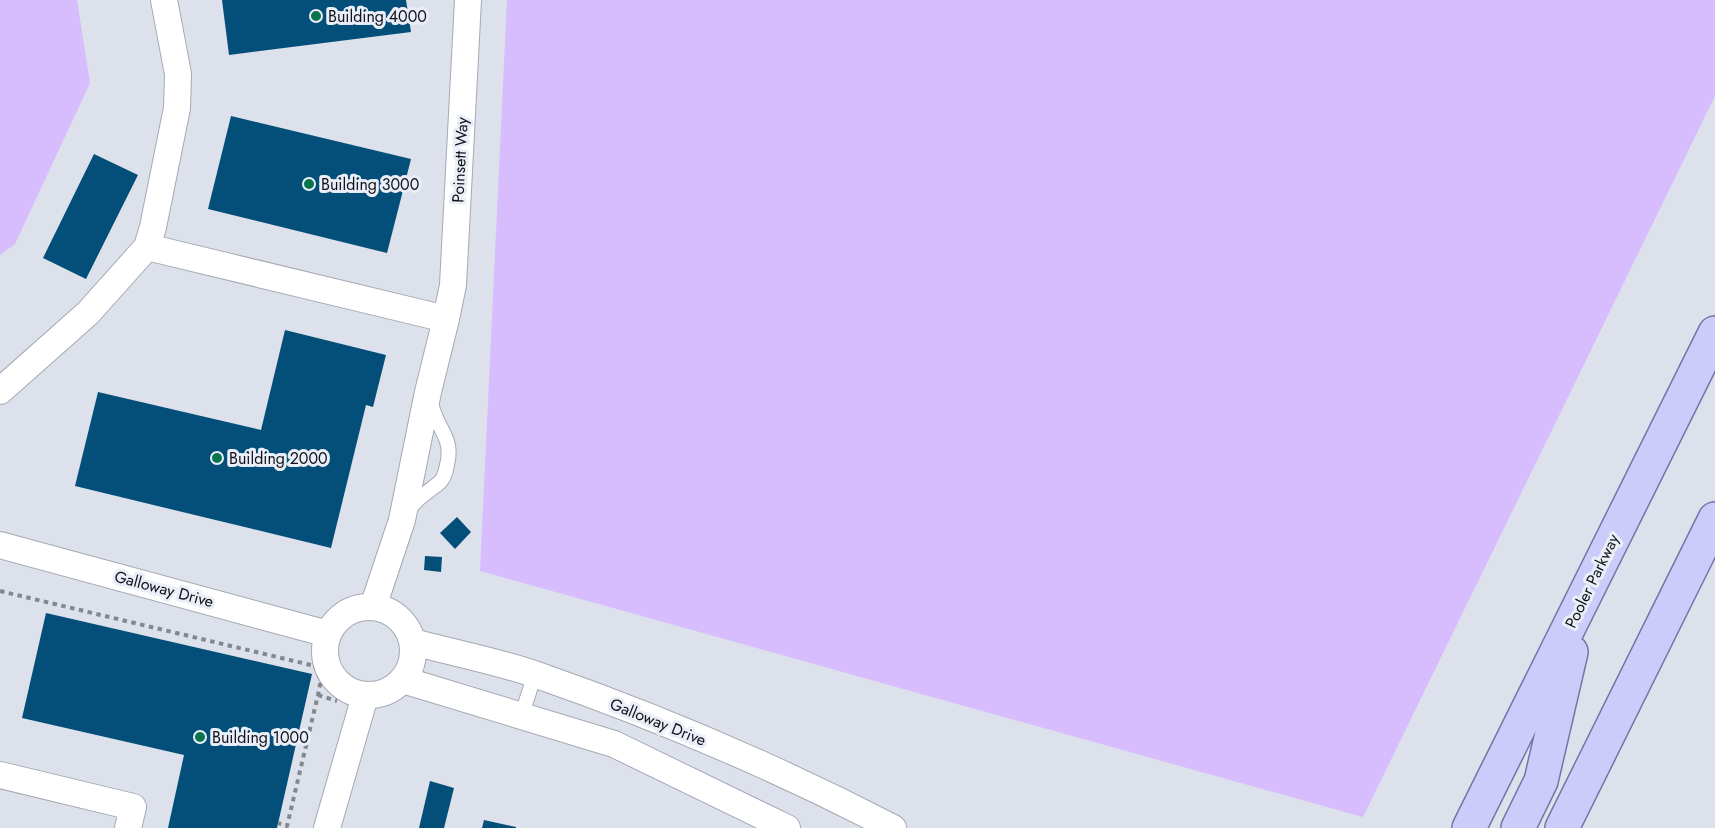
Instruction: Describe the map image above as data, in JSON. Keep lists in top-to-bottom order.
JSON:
{
  "streets": {
    "main road": ["Pooler Parkway"],
    "street": ["Poinsett Way", "Galloway Drive"]
  },
  "crossings": [
    ["Poinsett Way", "Galloway Drive"]
  ],
  "places": [
    "Building 4000",
    "Building 3000",
    "Building 2000",
    "Building 1000"
  ]
}
